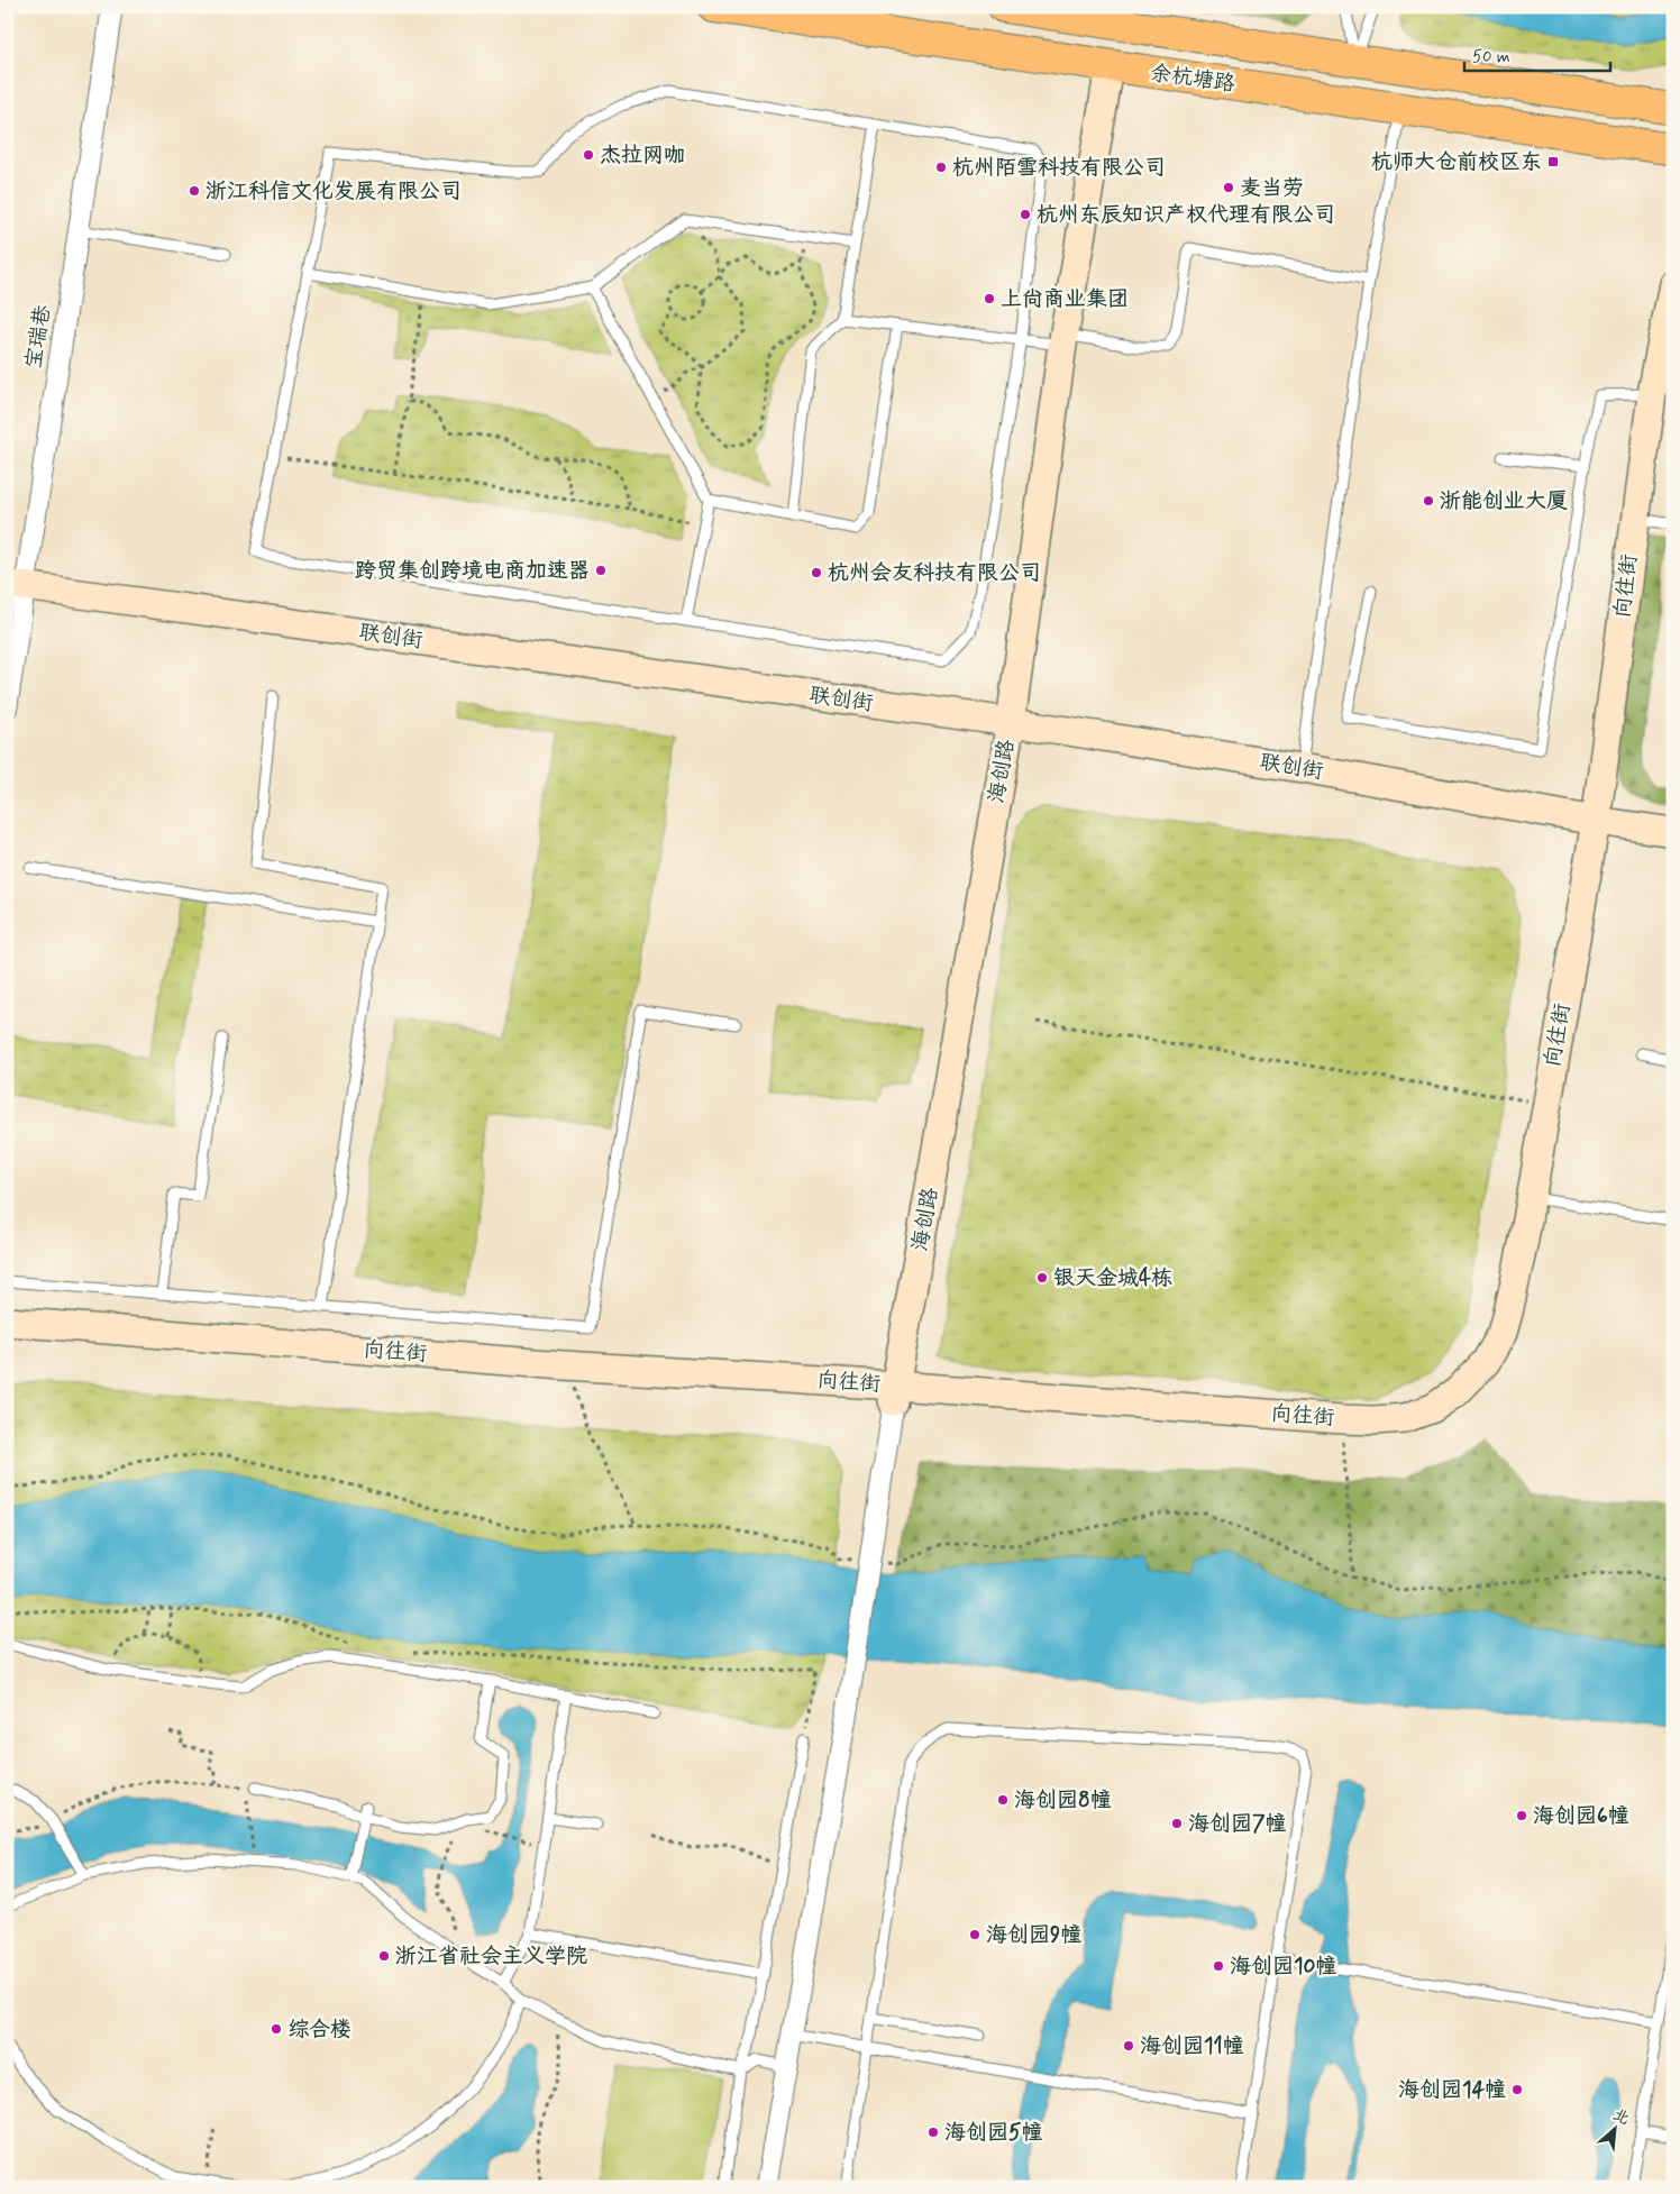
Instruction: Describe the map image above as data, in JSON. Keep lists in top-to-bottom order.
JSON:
{
  "streets": {
    "main road": ["余杭塘路"],
    "street": [
      "宝瑞巷",
      "向往街",
      "联创街",
      "海创路"
    ]
  },
  "crossings": [
    ["余杭塘路", "海创路"],
    ["宝瑞巷", "联创街"],
    ["向往街", "联创街"],
    ["向往街", "海创路"],
    ["联创街", "海创路"]
  ],
  "places": {
    "other": [
      "杰拉网咖",
      "杭州陌雪科技有限公司",
      "麦当劳",
      "浙江科信文化发展有限公司",
      "杭州东辰知识产权代理有限公司",
      "上尚商业集团",
      "浙能创业大厦",
      "跨贸集创跨境电商加速器",
      "杭州会友科技有限公司",
      "银天金城4栋",
      "海创园8幢",
      "海创园6幢",
      "海创园7幢",
      "海创园9幢",
      "浙江省社会主义学院",
      "海创园10幢",
      "综合楼",
      "海创园11幢",
      "海创园14幢",
      "海创园5幢"
    ],
    "transit": ["杭师大仓前校区东"]
  },
  "scale_bar": "50 m",
  "north": "top right"
}
